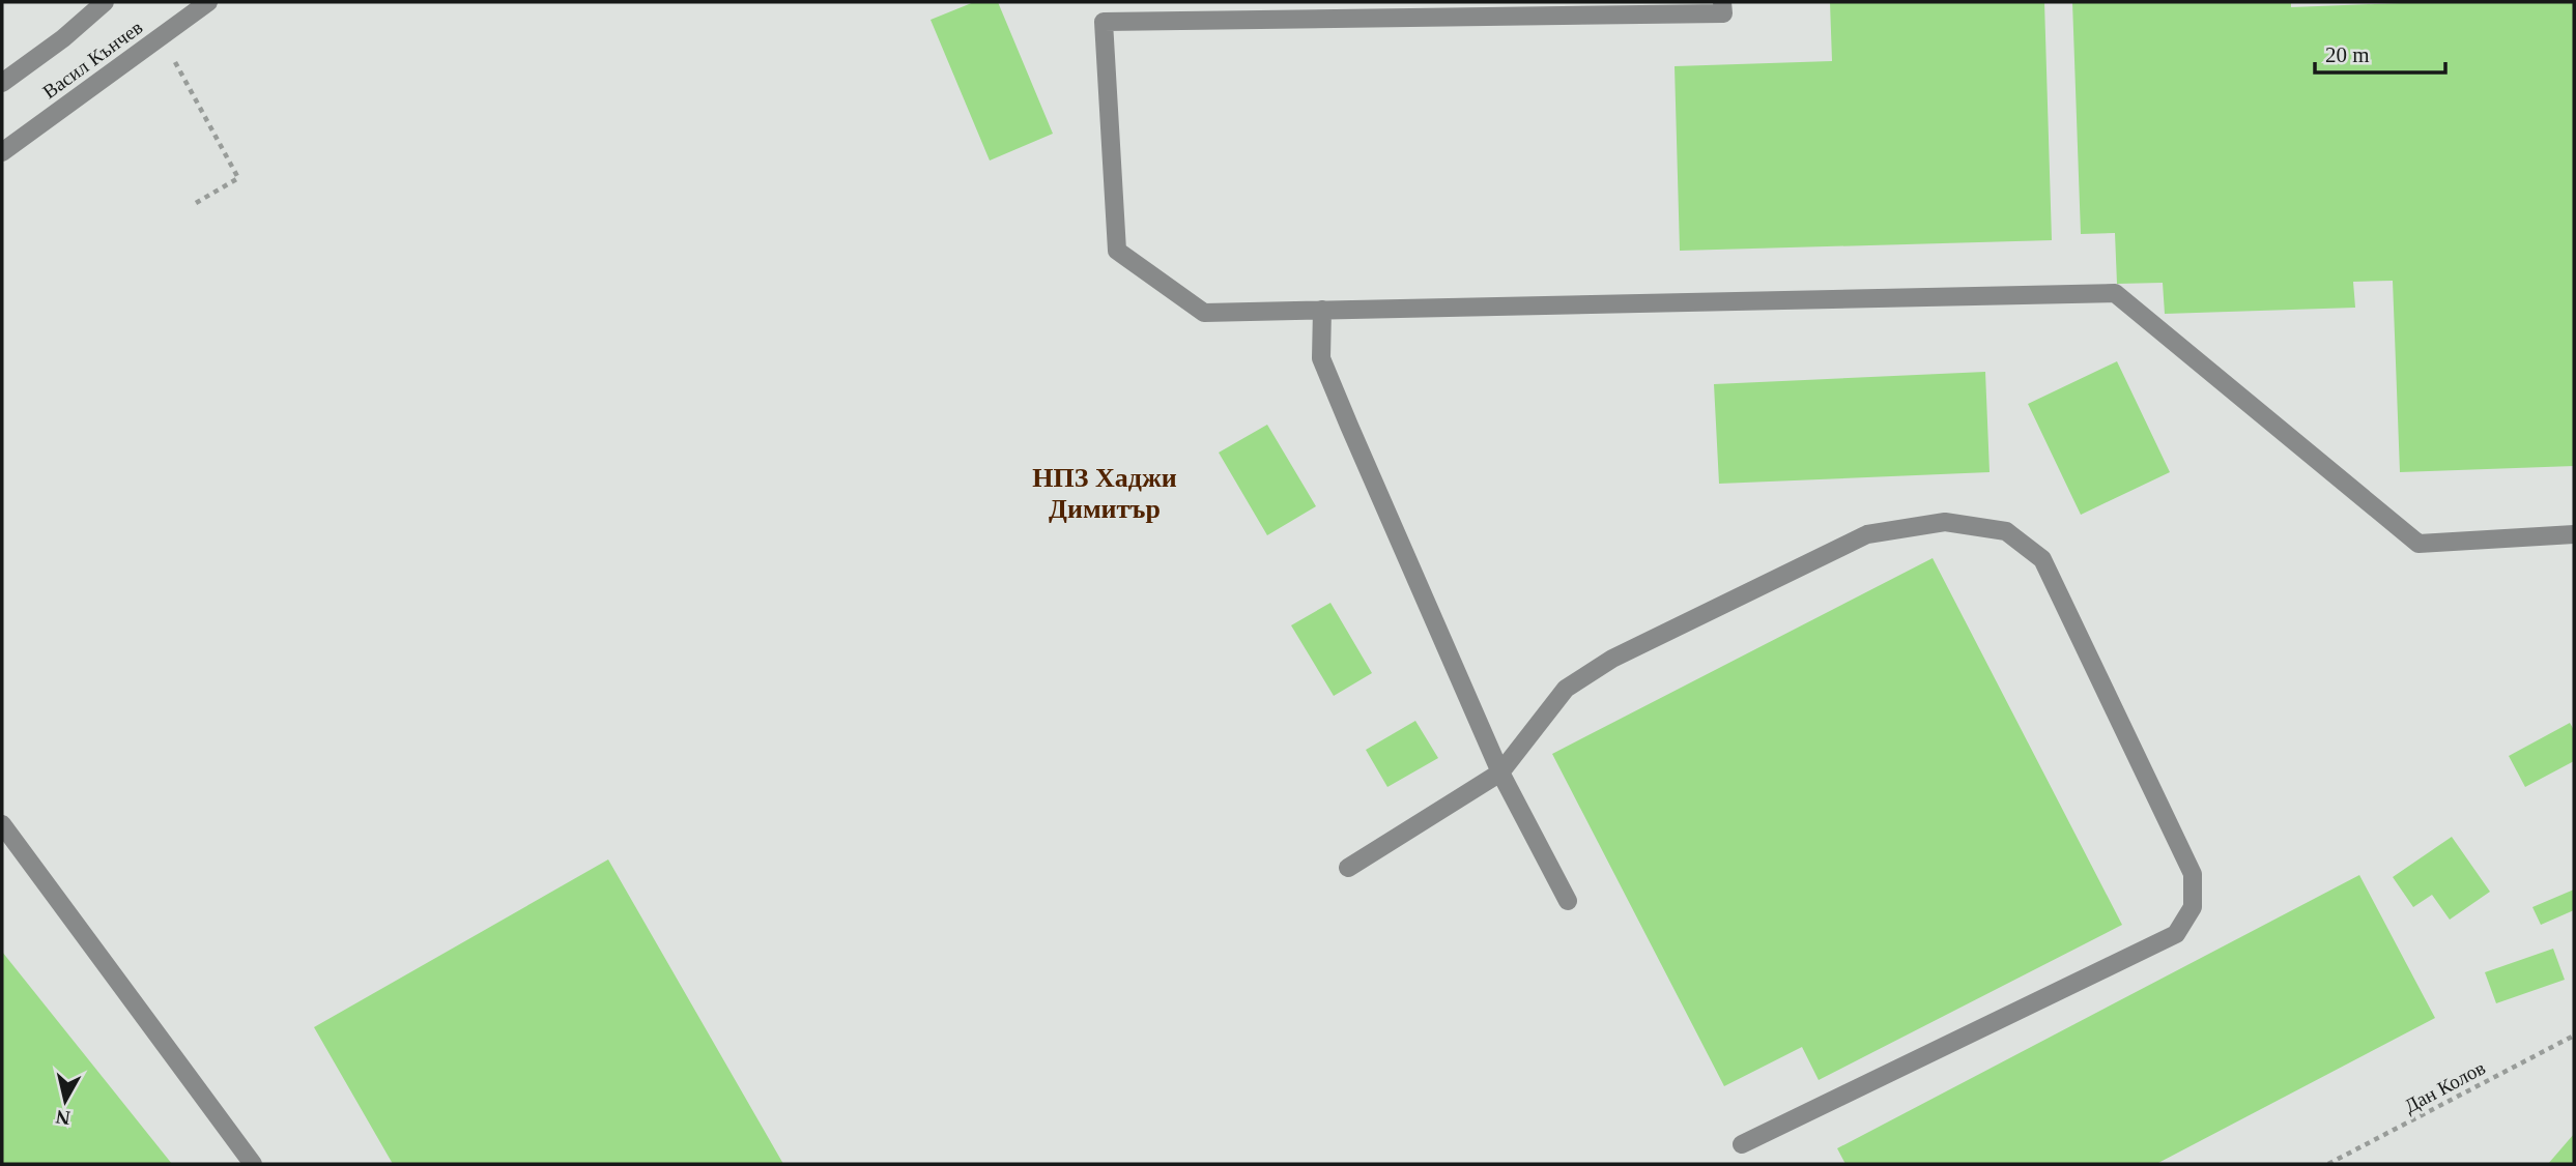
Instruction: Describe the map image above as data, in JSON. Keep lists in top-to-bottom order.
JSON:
{
  "streets": {
    "street": ["Васил Кънчев"],
    "path": ["Дан Колов"]
  },
  "districts": ["НПЗ Хаджи Димитър"],
  "scale_bar": "20 m",
  "north": "bottom"
}
